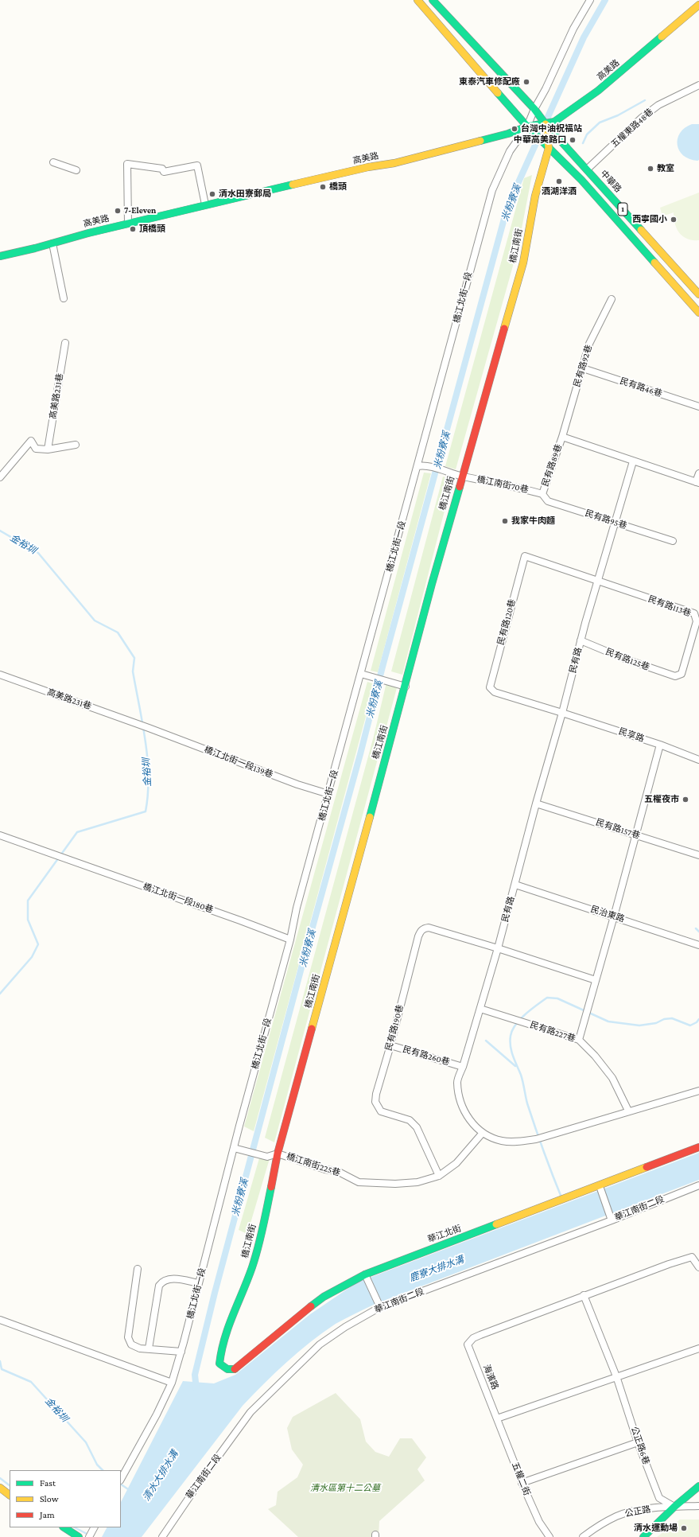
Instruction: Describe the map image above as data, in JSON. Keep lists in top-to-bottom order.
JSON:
{
  "streets": {
    "street": [
      "高美路",
      "五權東路48巷",
      "中華路",
      "1",
      "橋江南街",
      "橋江北街一段",
      "民有路92巷",
      "民有路46巷",
      "高美路231巷",
      "民有路89巷",
      "橋江南街70巷",
      "民有路95巷",
      "民有路113巷",
      "民有路120巷",
      "民有路125巷",
      "民有路",
      "民享路",
      "橋江北街一段139巷",
      "民有路157巷",
      "橋江北街一段180巷",
      "民治東路",
      "民有路190巷",
      "民有路227巷",
      "民有路260巷",
      "橋江南街225巷",
      "華江南街二段",
      "華江北街",
      "海濱路",
      "公正路6巷",
      "五權二街",
      "公正路"
    ]
  },
  "crossings": [
    ["高美路", "中華路"],
    ["高美路", "1"],
    ["高美路", "橋江南街"],
    ["高美路", "橋江北街一段"],
    ["五權東路48巷", "中華路"],
    ["中華路", "1"],
    ["中華路", "橋江南街"],
    ["1", "橋江南街"],
    ["1", "橋江北街一段"],
    ["橋江南街", "橋江南街70巷"],
    ["橋江南街", "橋江南街225巷"],
    ["橋江南街", "華江北街"],
    ["橋江北街一段", "橋江南街70巷"],
    ["橋江北街一段", "橋江北街一段139巷"],
    ["橋江北街一段", "橋江北街一段180巷"],
    ["橋江北街一段", "橋江南街225巷"],
    ["民有路92巷", "民有路46巷"],
    ["民有路92巷", "民有路89巷"],
    ["高美路231巷", "橋江北街一段139巷"],
    ["民有路89巷", "橋江南街70巷"],
    ["民有路89巷", "民有路95巷"],
    ["橋江南街70巷", "民有路95巷"],
    ["民有路95巷", "民有路"],
    ["民有路113巷", "民有路120巷"],
    ["民有路113巷", "民有路125巷"],
    ["民有路113巷", "民有路"],
    ["民有路120巷", "民有路"],
    ["民有路120巷", "民享路"],
    ["民有路125巷", "民有路"],
    ["民有路", "民享路"],
    ["民有路", "民有路157巷"],
    ["民有路", "民治東路"],
    ["民有路", "民有路190巷"],
    ["民有路", "民有路227巷"],
    ["民有路", "民有路260巷"],
    ["民有路190巷", "民有路260巷"],
    ["民有路190巷", "橋江南街225巷"],
    ["海濱路", "五權二街"],
    ["公正路6巷", "公正路"]
  ],
  "water": [
    "米粉寮溪",
    "金裕圳",
    "鹿寮大排水溝",
    "清水大排水溝"
  ],
  "parks": ["清水區第十二公墓"],
  "places": [
    "東泰汽車修配廠",
    "台灣中油祝福站",
    "中華高美路口",
    "教室",
    "酒湖洋酒",
    "橋頭",
    "清水田寮郵局",
    "7-Eleven",
    "西寧國小",
    "頂橋頭",
    "我家牛肉麵",
    "五權夜市",
    "清水運動場"
  ],
  "legend": ["Fast", "Slow", "Jam"]
}
